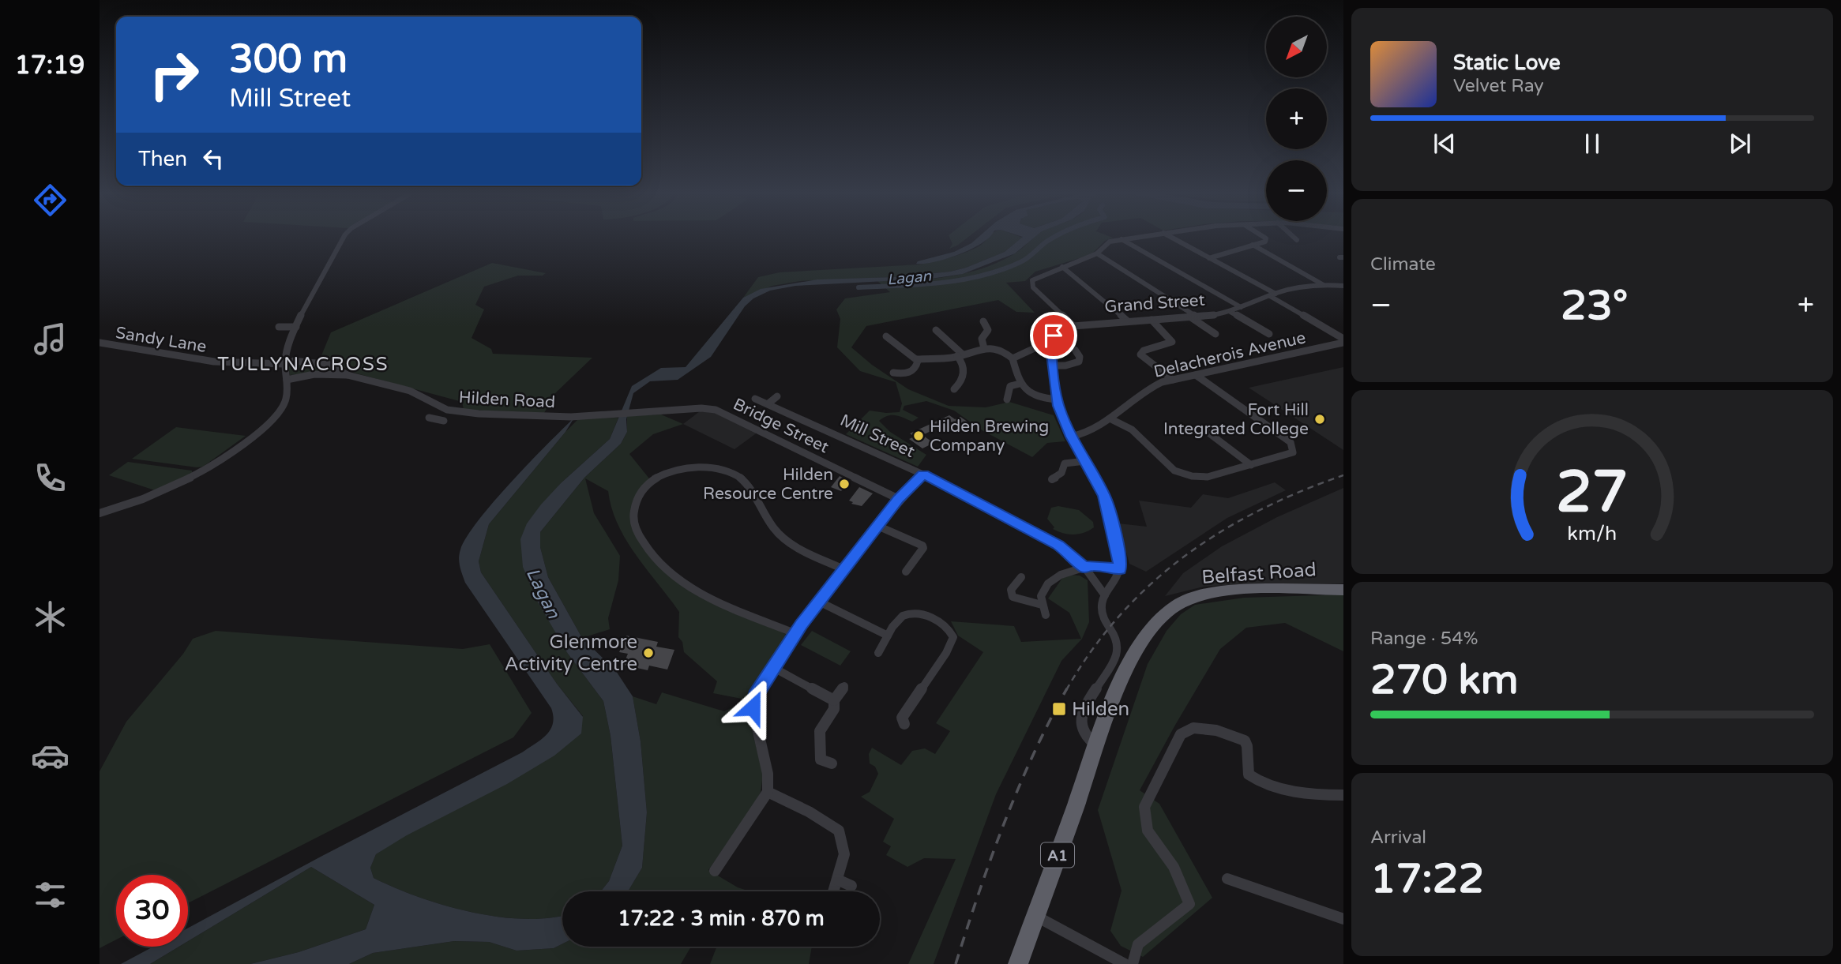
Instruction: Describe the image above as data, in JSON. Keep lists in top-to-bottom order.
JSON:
{
  "streets": {
    "highway": ["Belfast Road", "A1"],
    "street": [
      "Grand Street",
      "Sandy Lane",
      "Delacherois Avenue",
      "Hilden Road",
      "Bridge Street",
      "Mill Street"
    ]
  },
  "crossings": [
    ["Grand Street", "Delacherois Avenue"],
    ["Hilden Road", "Bridge Street"],
    ["Belfast Road", "A1"]
  ],
  "districts": ["TULLYNACROSS"],
  "water": ["Lagan"],
  "places": {
    "other": [
      "Fort Hill Integrated College",
      "Hilden Brewing Company",
      "Hilden Resource Centre",
      "Glenmore Activity Centre"
    ],
    "transit": ["Hilden"]
  },
  "north": "bottom left",
  "page": {
    "tabs": "17:19",
    "map_buttons": ["+", "−"],
    "turn": ["300 m", "Mill Street"],
    "song": ["Static Love", "Velvet Ray"],
    "then": "Then",
    "tile": [
      "Climate",
      ["Range · 54%", "270 km"],
      ["Arrival", "17:22"]
    ],
    "heat": ["−", "23°", "+"],
    "limit": "30",
    "trip": "17:22 · 3 min · 870 m",
    "gauge": ["27", "km/h"]
  }
}
